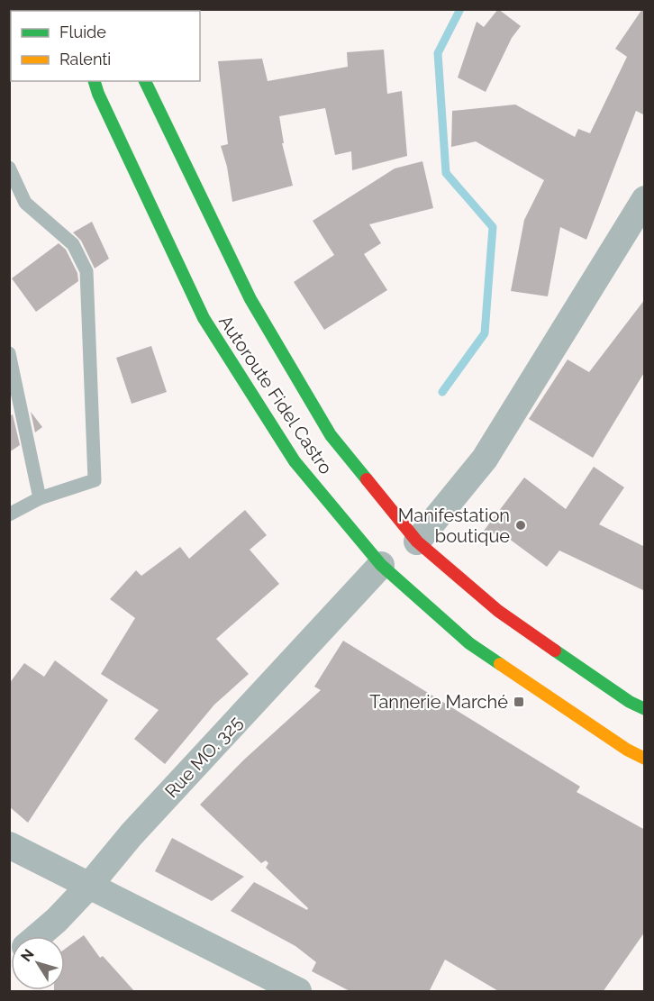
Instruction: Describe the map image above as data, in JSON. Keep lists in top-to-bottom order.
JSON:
{
  "streets": {
    "highway": ["Autoroute Fidel Castro"],
    "street": ["Rue MO. 325"]
  },
  "crossings": [
    ["Autoroute Fidel Castro", "Rue MO. 325"]
  ],
  "places": {
    "other": ["Manifestation boutique"],
    "transit": ["Tannerie Marché"]
  },
  "legend": ["Fluide", "Ralenti"],
  "north": "top left"
}
